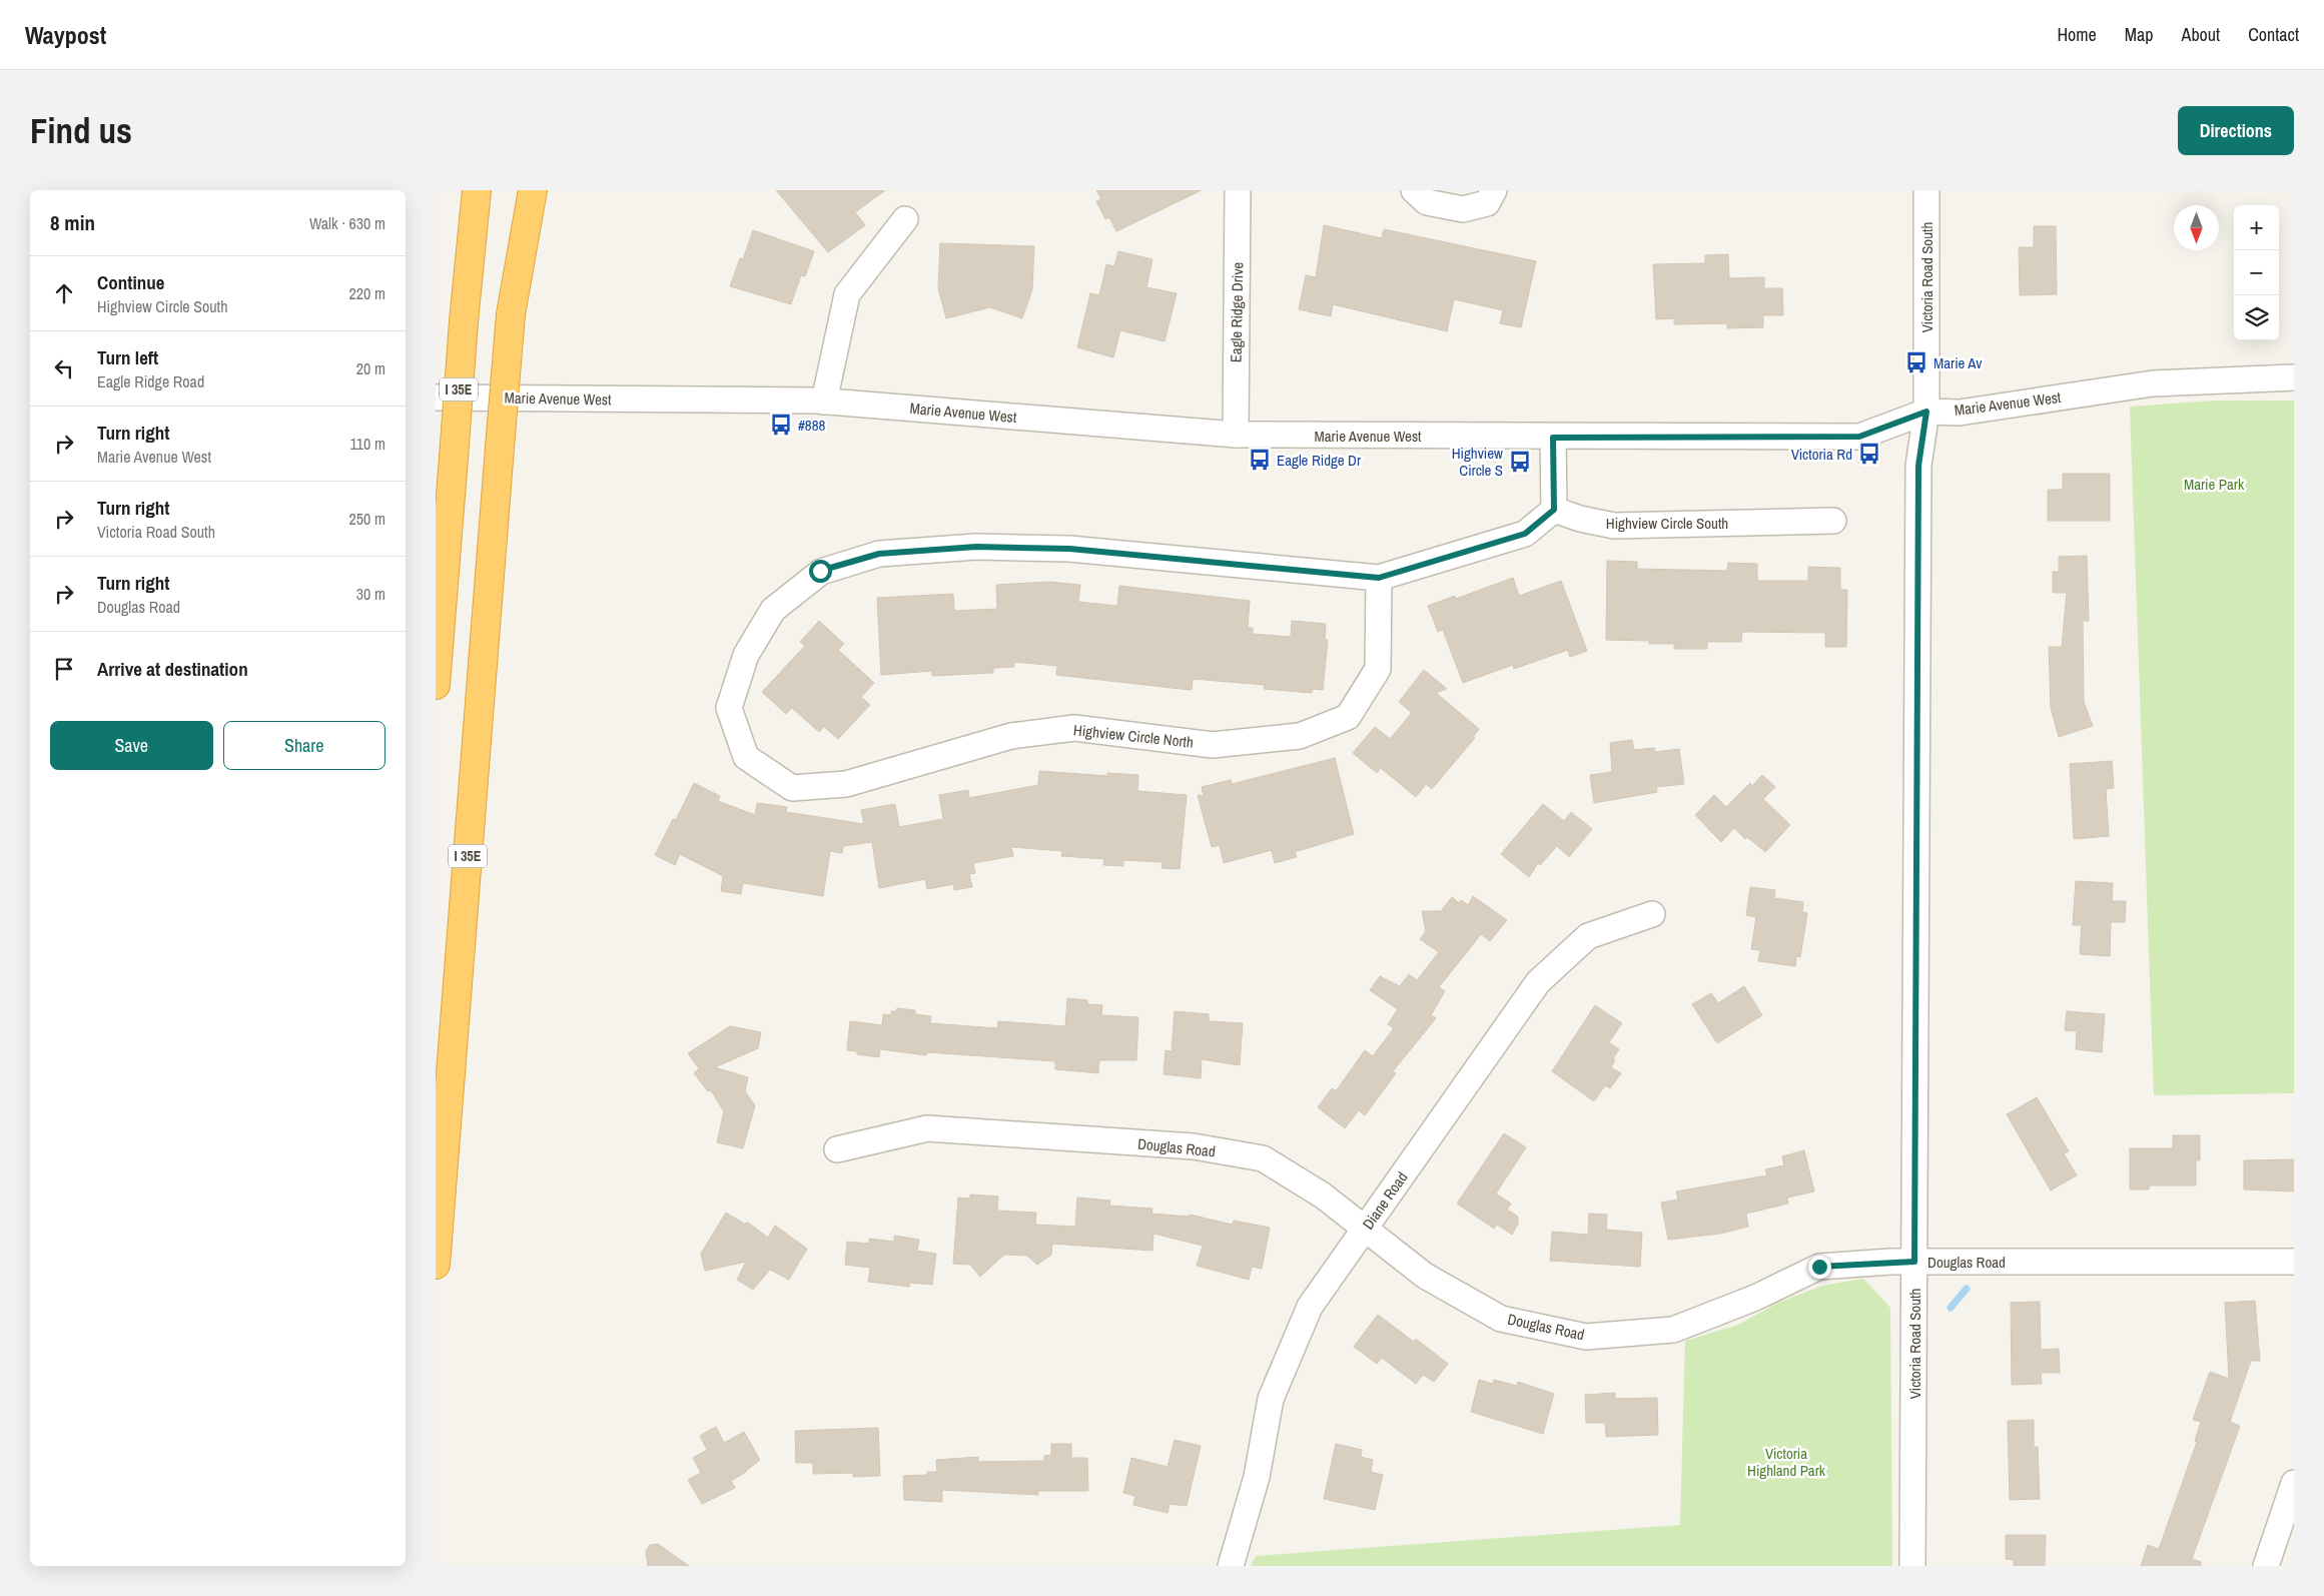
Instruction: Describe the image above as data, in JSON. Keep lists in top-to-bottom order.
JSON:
{
  "streets": {
    "highway": ["I 35E"],
    "street": [
      "Victoria Road South",
      "Eagle Ridge Drive",
      "Marie Avenue West",
      "Highview Circle South",
      "Highview Circle North",
      "Douglas Road",
      "Diane Road"
    ]
  },
  "crossings": [
    ["Victoria Road South", "Marie Avenue West"],
    ["Victoria Road South", "Douglas Road"],
    ["Eagle Ridge Drive", "Marie Avenue West"],
    ["Douglas Road", "Diane Road"]
  ],
  "parks": ["Marie Park", "Victoria Highland Park"],
  "places": {
    "bus stop": [
      "Marie Av",
      "#888",
      "Victoria Rd",
      "Eagle Ridge Dr",
      "Highview Circle S"
    ]
  },
  "north": "bottom",
  "page": {
    "header": "Waypost",
    "nav": [
      "Home",
      "Map",
      "About",
      "Contact"
    ],
    "buttons": [
      "Directions",
      ["Save", "Share"]
    ],
    "title": "Find us",
    "heading": ["8 min", "Walk · 630 m"],
    "map_buttons": ["+", "−"],
    "list": [
      ["Continue", "Highview Circle South", "220 m"],
      ["Turn left", "Eagle Ridge Road", "20 m"],
      ["Turn right", "Marie Avenue West", "110 m"],
      ["Turn right", "Victoria Road South", "250 m"],
      ["Turn right", "Douglas Road", "30 m"],
      "Arrive at destination"
    ]
  }
}
